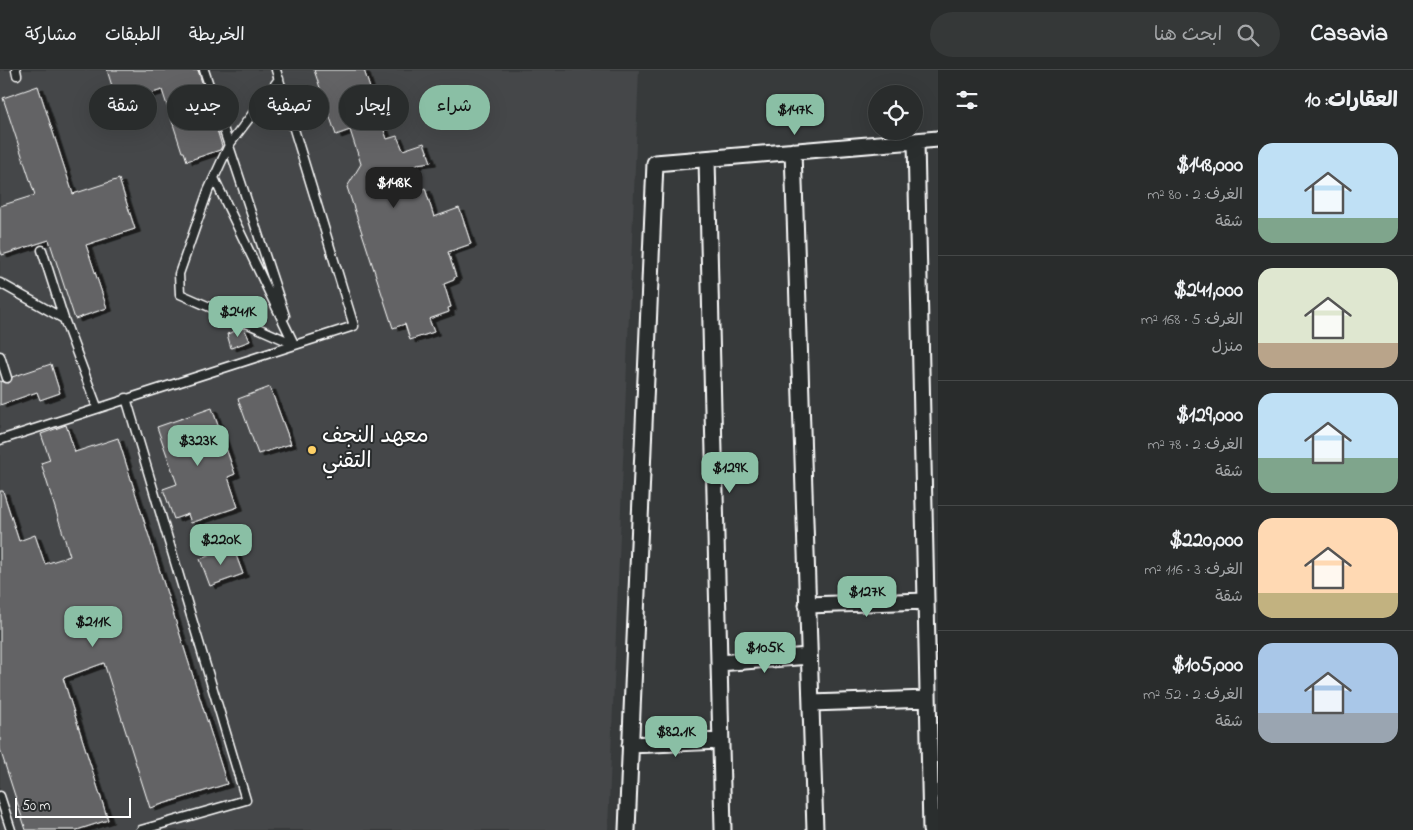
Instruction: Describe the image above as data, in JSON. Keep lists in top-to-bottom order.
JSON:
{
  "places": ["معهد النجف التقني"],
  "scale_bar": "50 m",
  "page": {
    "header": "Casavia",
    "search": "ابحث هنا",
    "nav": ["الخريطة", "الطبقات", "مشاركة"],
    "heading": "العقارات: 10",
    "chip": [
      "شراء",
      "إيجار",
      "تصفية",
      "جديد",
      "شقة"
    ],
    "price": [
      "$147K",
      "$148K",
      "$241K",
      "$323K",
      "$129K",
      "$220K",
      "$127K",
      "$211K",
      "$105K",
      "$82.1K"
    ],
    "list": [
      {
        "name": "$148,000",
        "note": "الغرف: 2 · 80 m² · شقة"
      },
      {
        "name": "$241,000",
        "note": "الغرف: 5 · 168 m² · منزل"
      },
      {
        "name": "$129,000",
        "note": "الغرف: 2 · 78 m² · شقة"
      },
      {
        "name": "$220,000",
        "note": "الغرف: 3 · 116 m² · شقة"
      },
      {
        "name": "$105,000",
        "note": "الغرف: 2 · 52 m² · شقة"
      }
    ],
    "scale": "50 m"
  }
}
